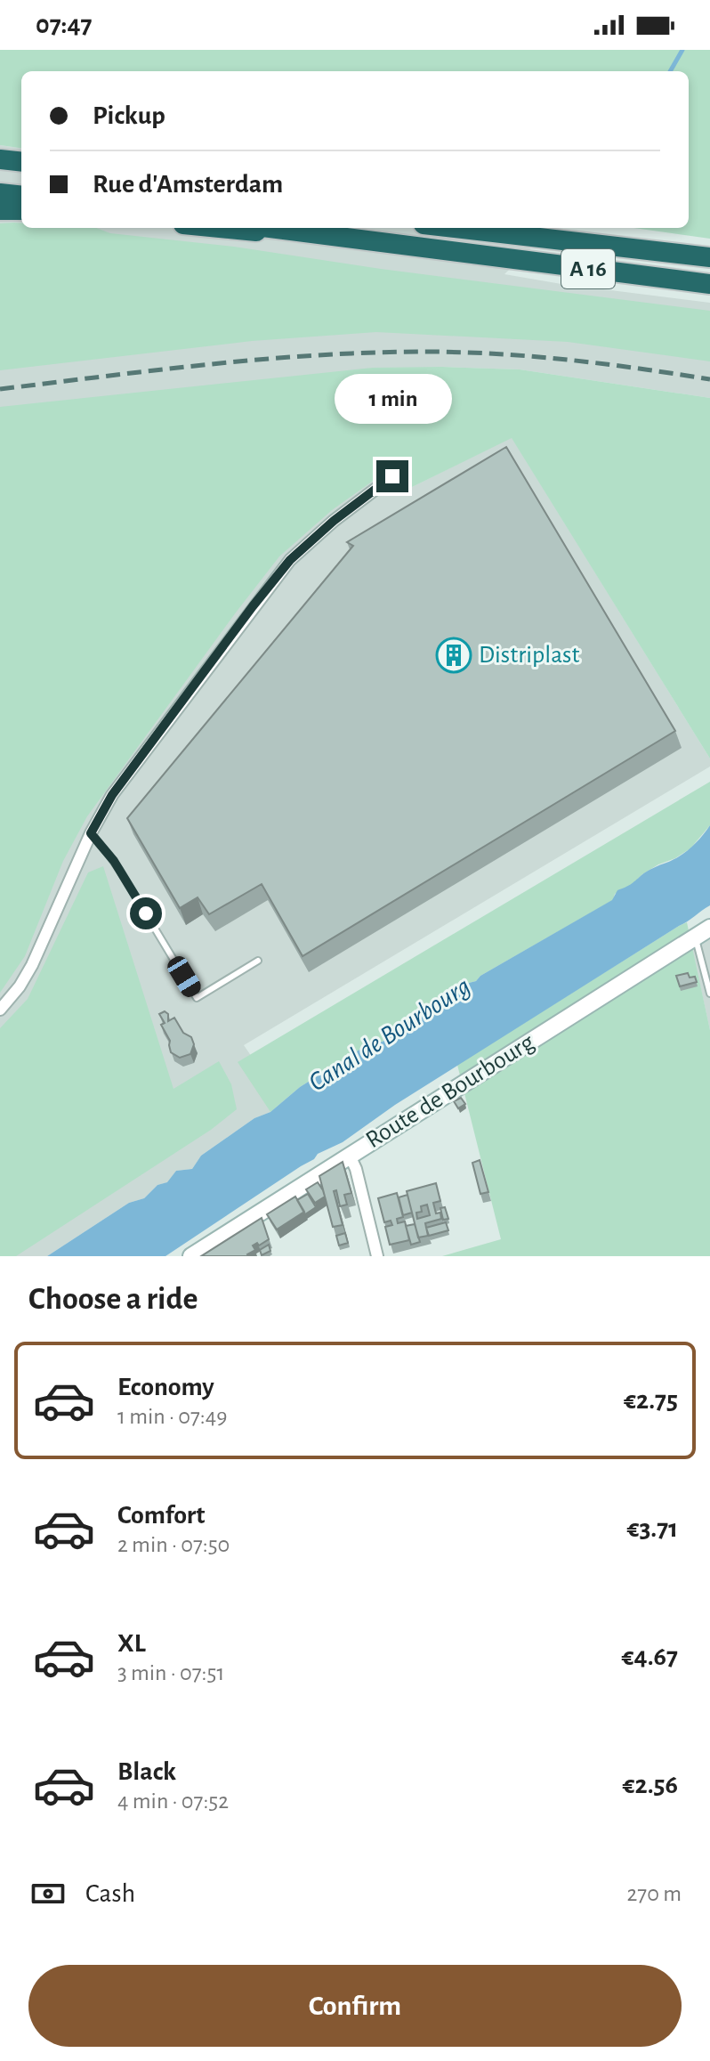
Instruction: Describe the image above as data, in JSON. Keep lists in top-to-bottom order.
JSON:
{
  "streets": {
    "highway": ["A 16"],
    "main road": ["Route de Bourbourg"]
  },
  "water": ["Canal de Bourbourg"],
  "places": {
    "building": ["Distriplast"]
  },
  "page": {
    "status": "07:47",
    "banner": ["Pickup", "Rue d'Amsterdam"],
    "bubble": "1 min",
    "heading": "Choose a ride",
    "list": [
      {
        "name": "Economy",
        "note": "1 min · 07:49",
        "value": "€2.75"
      },
      {
        "name": "Comfort",
        "note": "2 min · 07:50",
        "value": "€3.71"
      },
      {
        "name": "XL",
        "note": "3 min · 07:51",
        "value": "€4.67"
      },
      {
        "name": "Black",
        "note": "4 min · 07:52",
        "value": "€2.56"
      }
    ],
    "pay": ["Cash", "270 m"],
    "buttons": "Confirm"
  }
}
